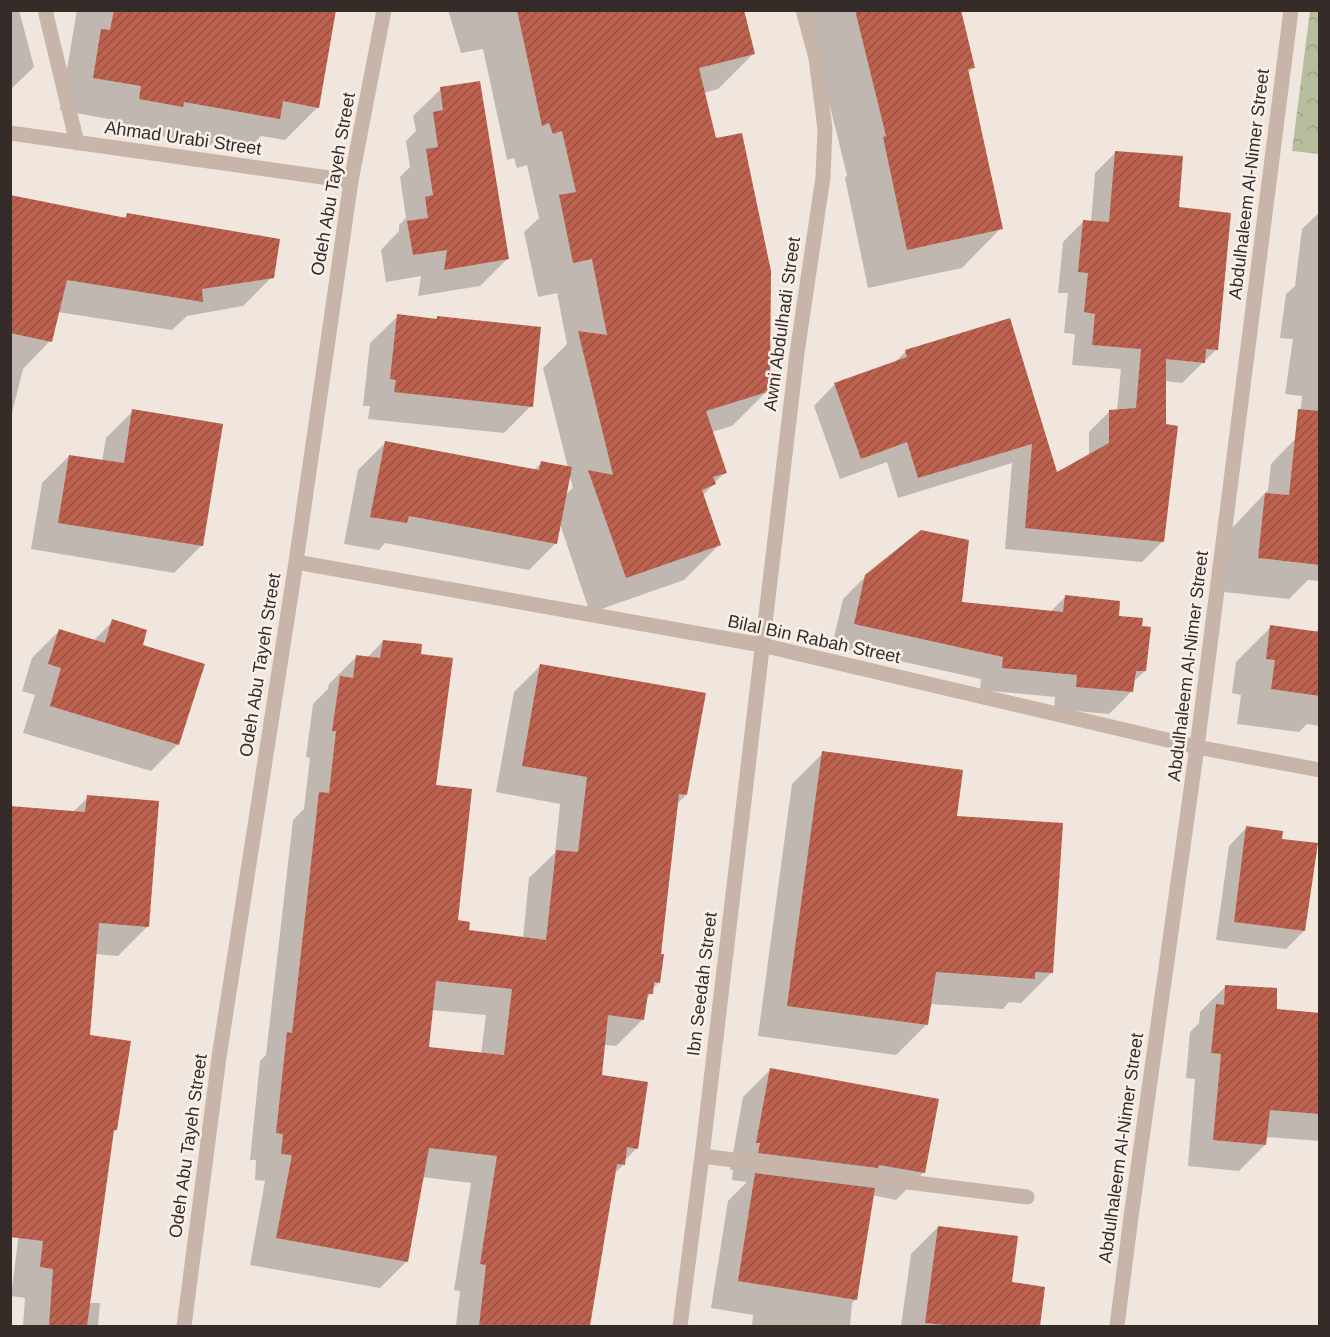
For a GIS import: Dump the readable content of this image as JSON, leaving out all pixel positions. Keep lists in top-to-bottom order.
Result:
{
  "streets": {
    "street": [
      "Ahmad Urabi Street",
      "Odeh Abu Tayeh Street",
      "Abdulhaleem Al-Nimer Street",
      "Awni Abdulhadi Street",
      "Bilal Bin Rabah Street",
      "Ibn Seedah Street"
    ]
  },
  "crossings": [
    ["Ahmad Urabi Street", "Odeh Abu Tayeh Street"],
    ["Odeh Abu Tayeh Street", "Bilal Bin Rabah Street"],
    ["Abdulhaleem Al-Nimer Street", "Bilal Bin Rabah Street"],
    ["Awni Abdulhadi Street", "Bilal Bin Rabah Street"],
    ["Awni Abdulhadi Street", "Ibn Seedah Street"],
    ["Bilal Bin Rabah Street", "Ibn Seedah Street"]
  ]
}
